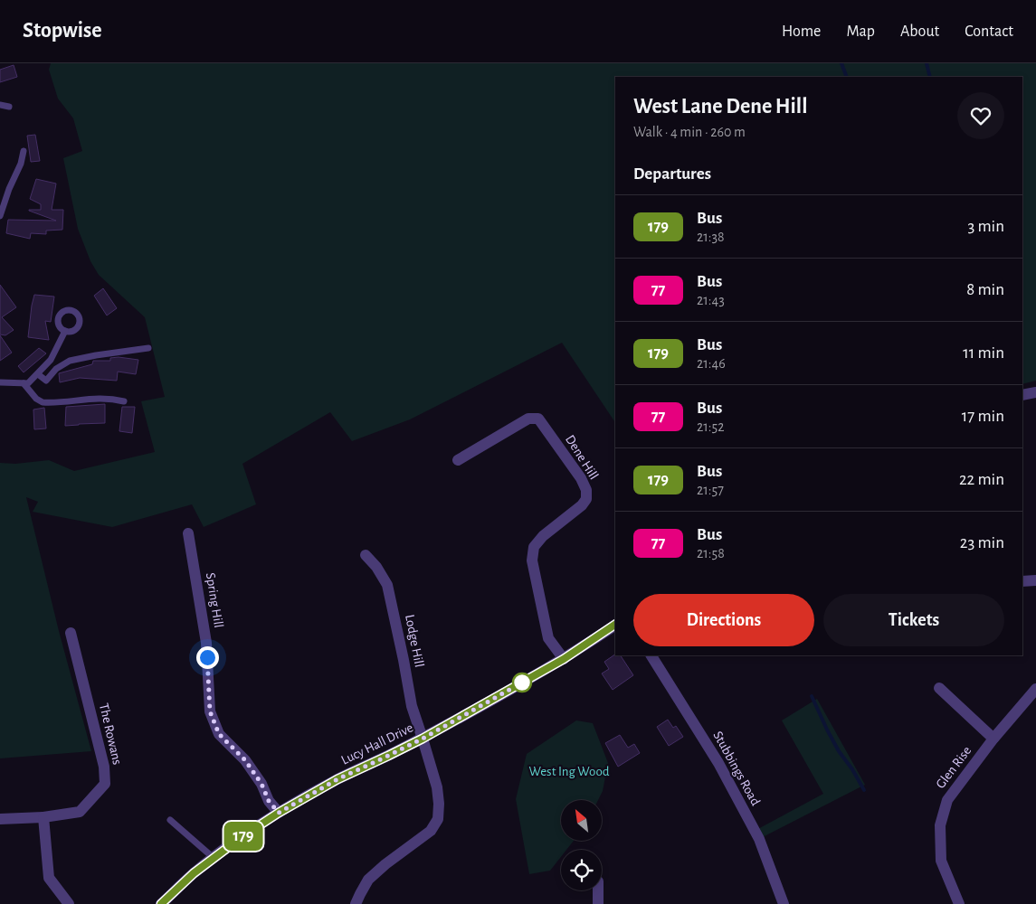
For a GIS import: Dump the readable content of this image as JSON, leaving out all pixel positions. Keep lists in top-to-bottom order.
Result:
{
  "streets": {
    "street": [
      "Dene Hill",
      "Spring Hill",
      "Lodge Hill",
      "The Rowans",
      "Lucy Hall Drive",
      "Glen Rise",
      "Stubbings Road"
    ]
  },
  "crossings": [
    ["Dene Hill", "Lucy Hall Drive"],
    ["Spring Hill", "Lucy Hall Drive"],
    ["Lodge Hill", "Lucy Hall Drive"]
  ],
  "parks": ["West Ing Wood"],
  "lines": ["bus line 179"],
  "north": "top left",
  "page": {
    "header": "Stopwise",
    "nav": [
      "Home",
      "Map",
      "About",
      "Contact"
    ],
    "on_map": "179",
    "heading": [
      ["West Lane Dene Hill", "Walk · 4 min · 260 m"],
      "Departures"
    ],
    "list": [
      {
        "mark": "179",
        "name": "Bus",
        "note": "21:38",
        "value": "3 min"
      },
      {
        "mark": "77",
        "name": "Bus",
        "note": "21:43",
        "value": "8 min"
      },
      {
        "mark": "179",
        "name": "Bus",
        "note": "21:46",
        "value": "11 min"
      },
      {
        "mark": "77",
        "name": "Bus",
        "note": "21:52",
        "value": "17 min"
      },
      {
        "mark": "179",
        "name": "Bus",
        "note": "21:57",
        "value": "22 min"
      },
      {
        "mark": "77",
        "name": "Bus",
        "note": "21:58",
        "value": "23 min"
      }
    ],
    "buttons": ["Directions", "Tickets"]
  }
}
